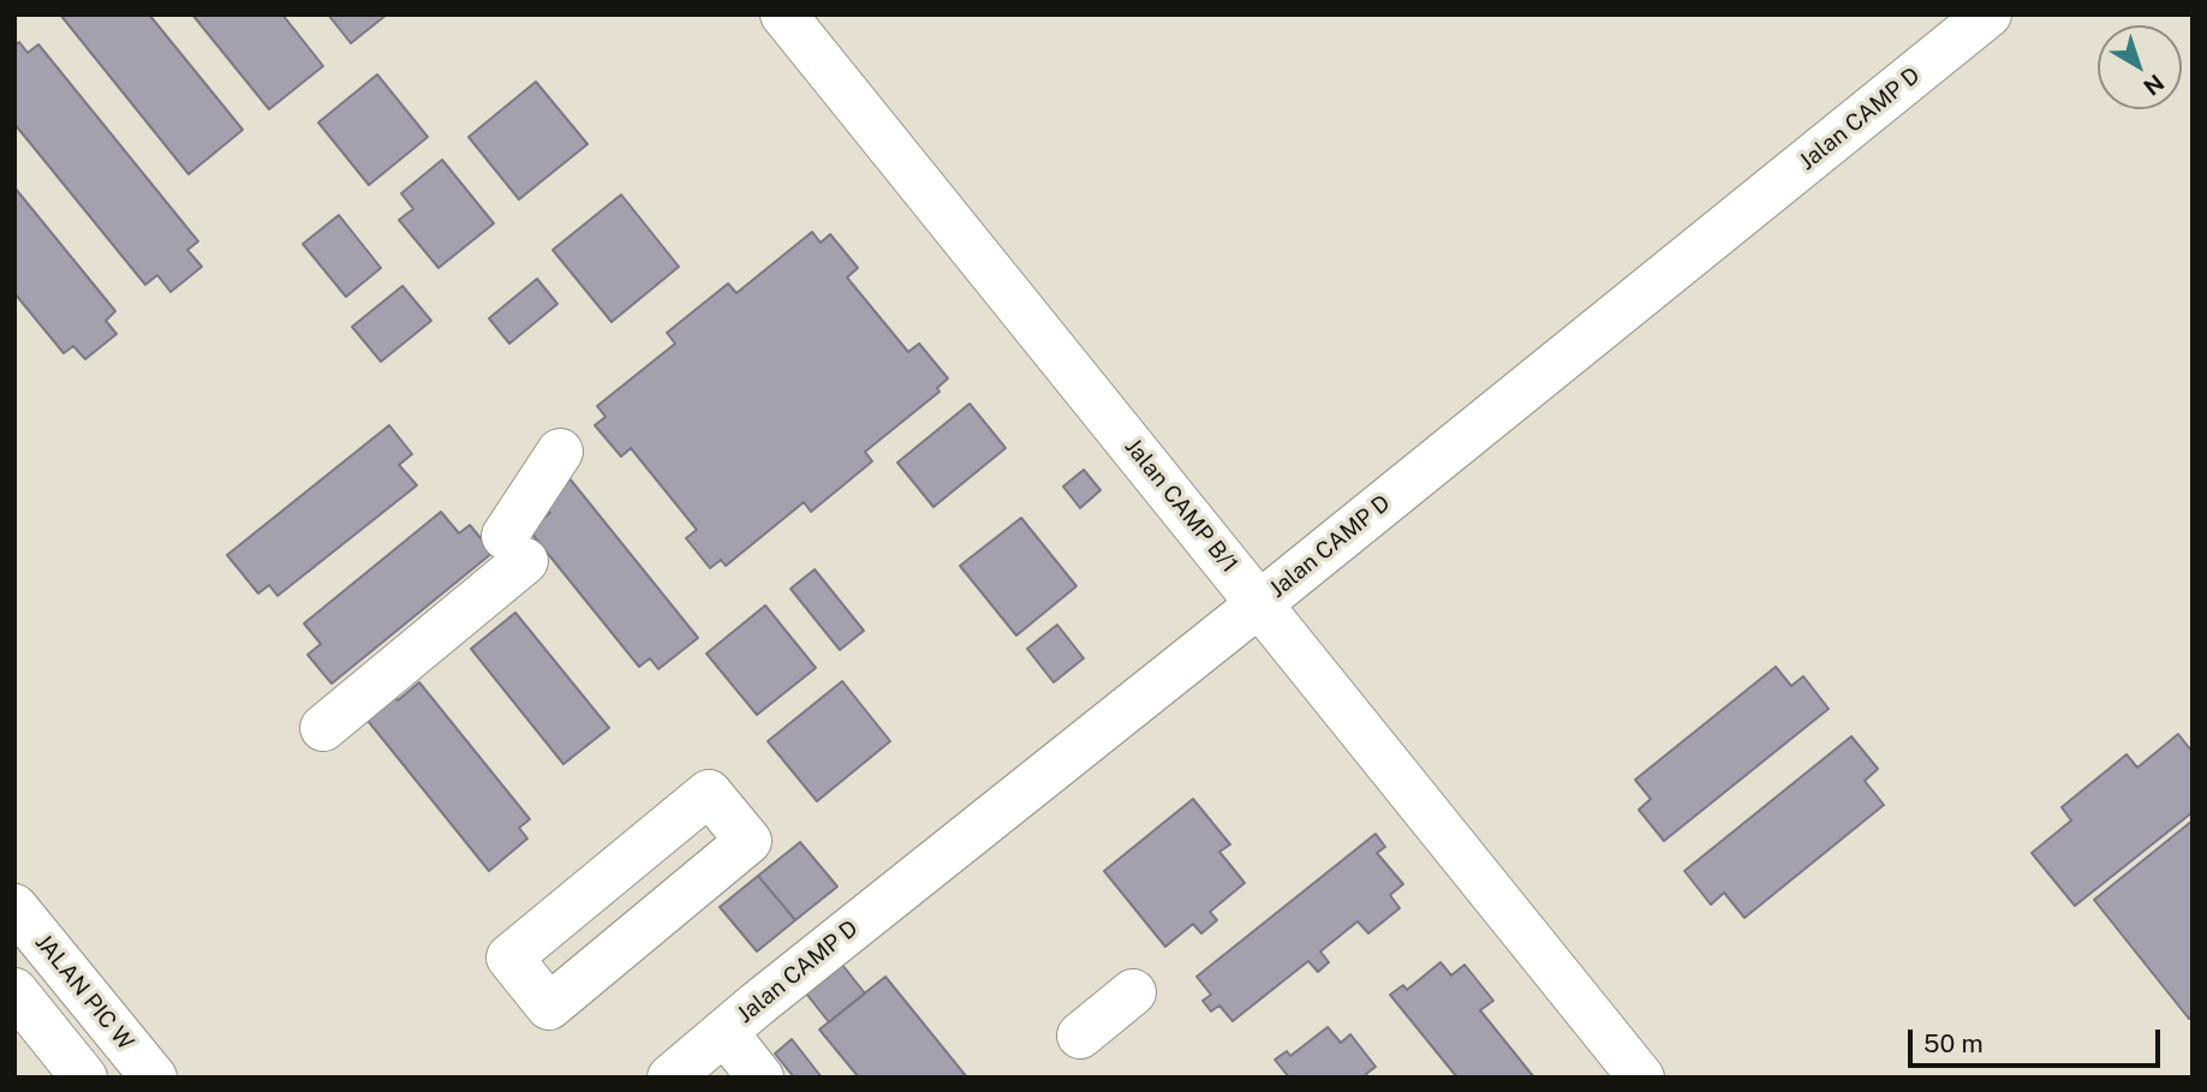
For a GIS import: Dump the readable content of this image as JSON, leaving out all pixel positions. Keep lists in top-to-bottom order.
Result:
{
  "streets": {
    "street": ["Jalan CAMP D", "Jalan CAMP B/1", "JALAN PIC W"]
  },
  "crossings": [
    ["Jalan CAMP D", "Jalan CAMP B/1"]
  ],
  "scale_bar": "50 m",
  "north": "bottom right"
}
